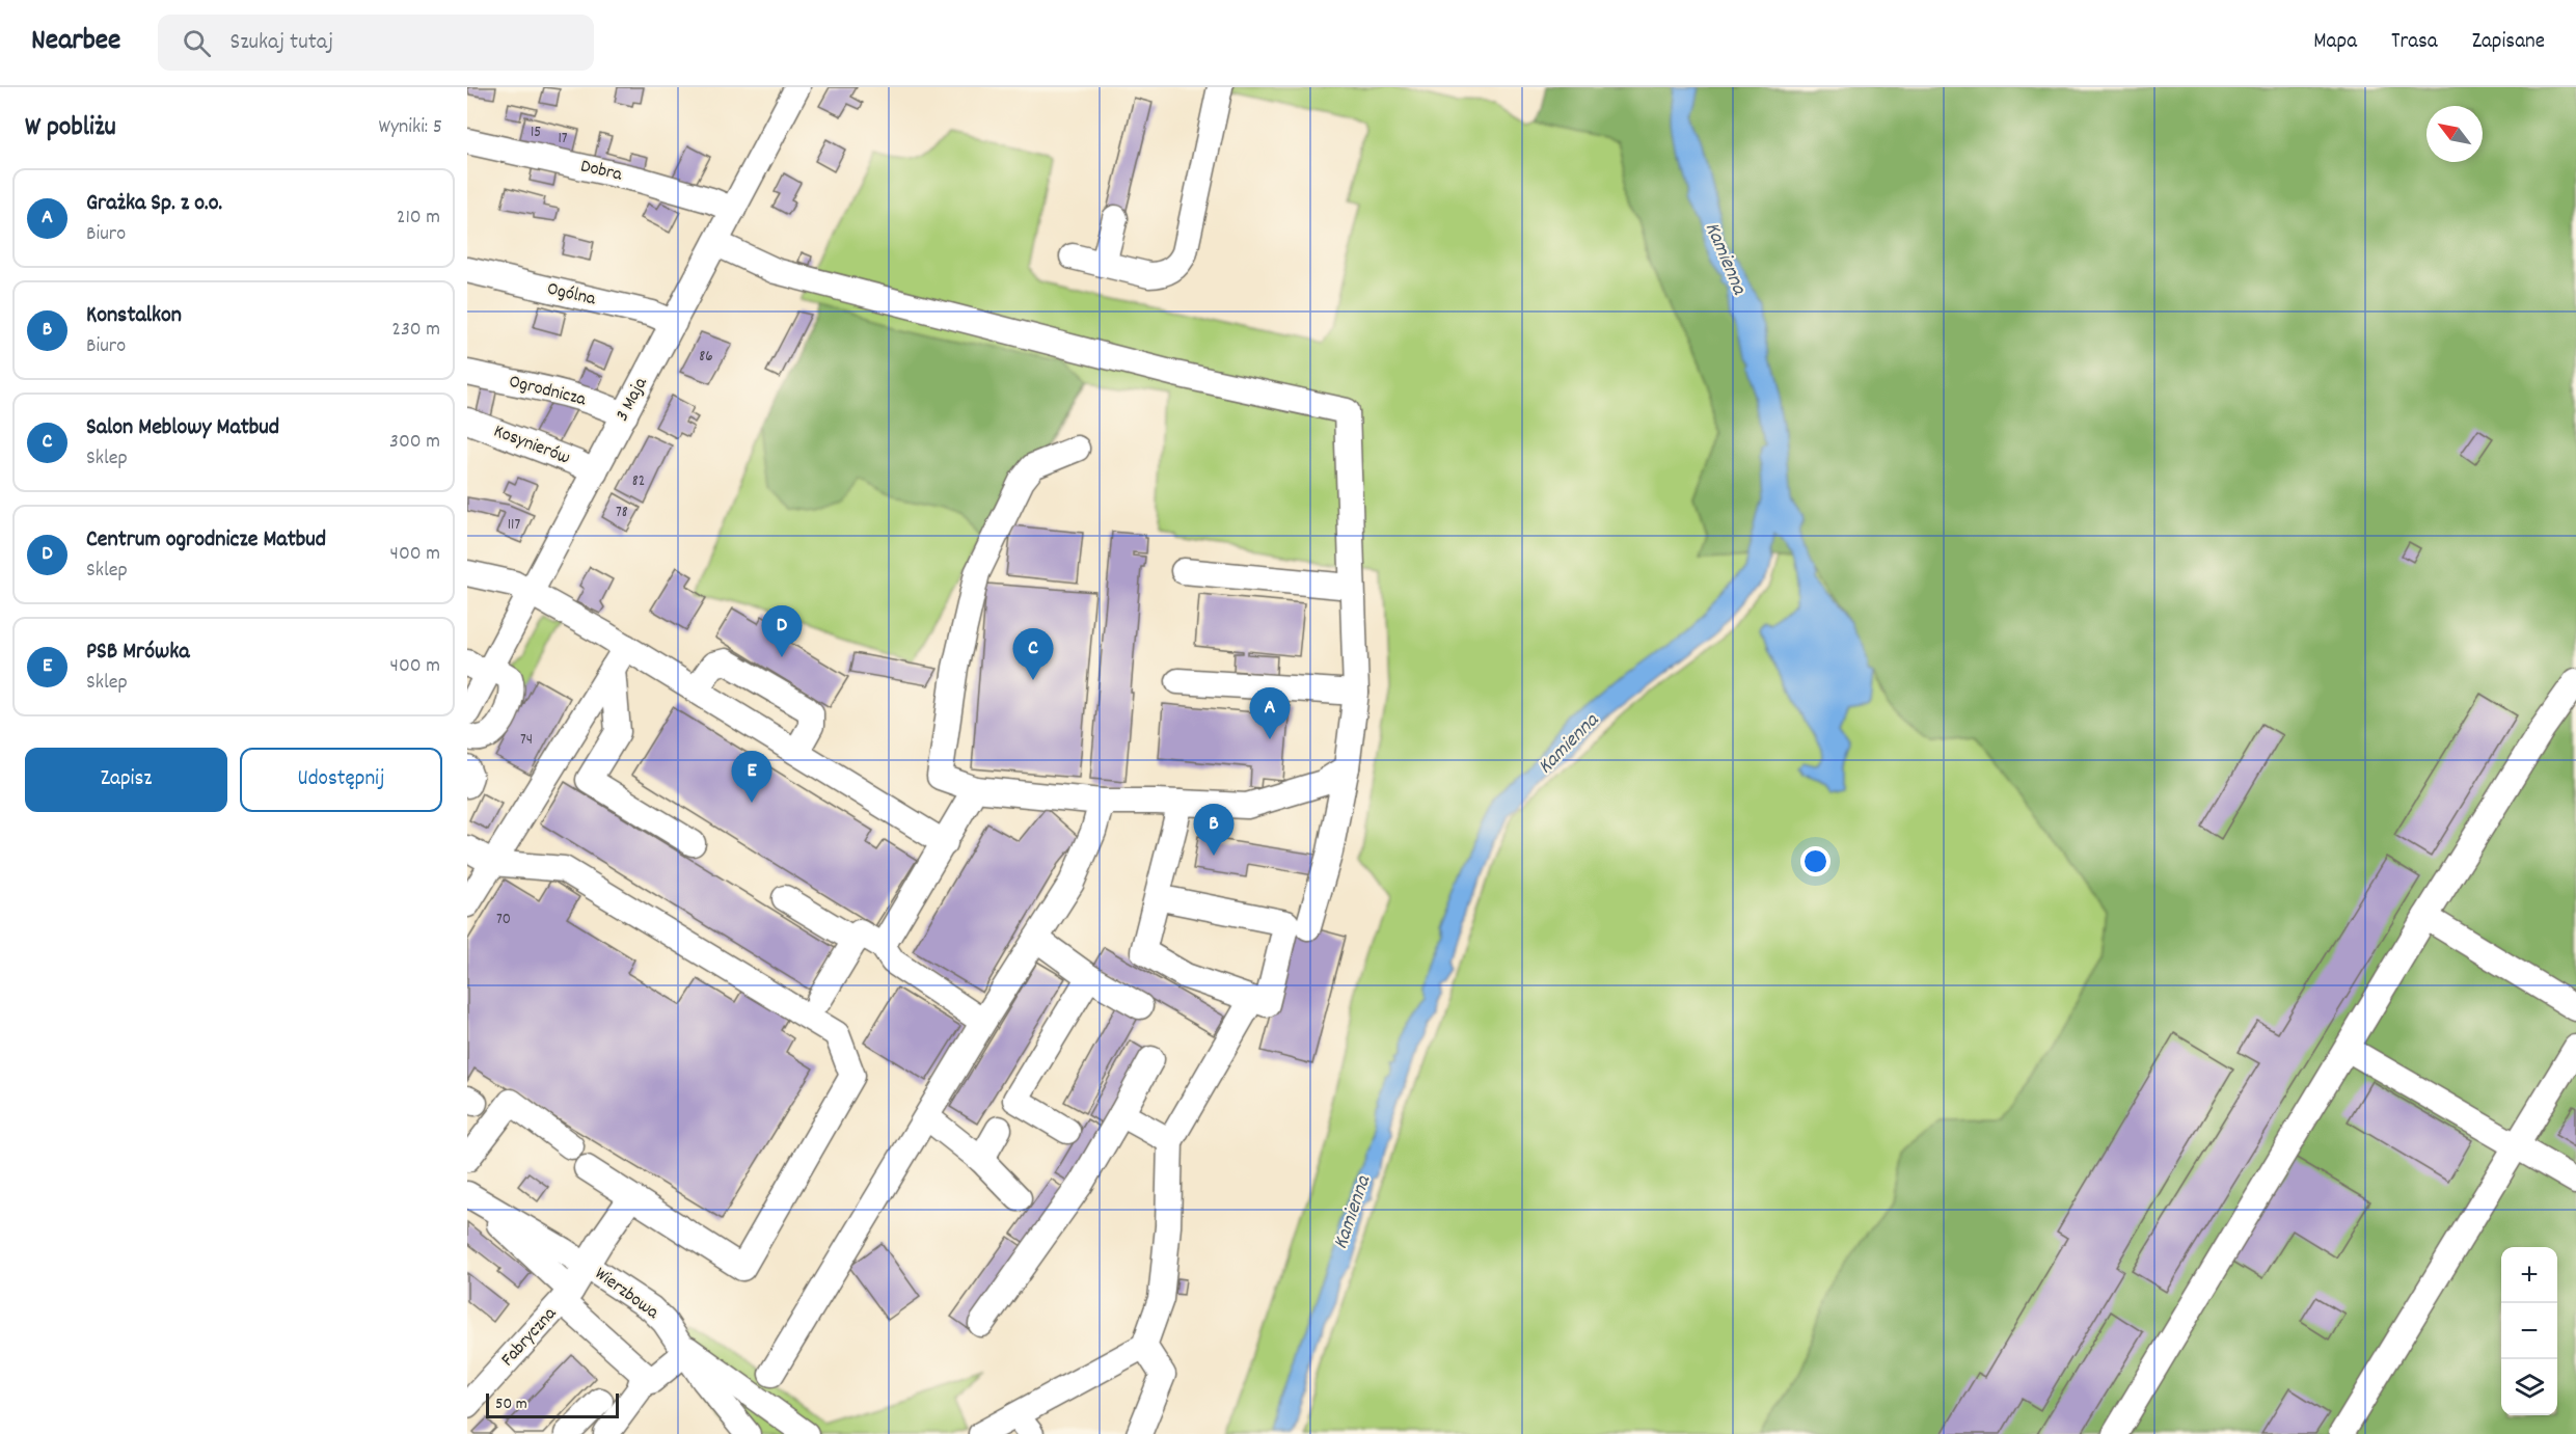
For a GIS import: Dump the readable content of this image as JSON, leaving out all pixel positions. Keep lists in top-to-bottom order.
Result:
{
  "streets": {
    "street": [
      "Dobra",
      "Ogólna",
      "Ogrodnicza",
      "3 Maja",
      "Kosynierów",
      "Wierzbowa",
      "Fabryczna"
    ]
  },
  "crossings": [
    ["Dobra", "3 Maja"],
    ["Ogólna", "3 Maja"],
    ["Ogrodnicza", "3 Maja"],
    ["3 Maja", "Kosynierów"],
    ["Wierzbowa", "Fabryczna"]
  ],
  "water": ["Kamienna"],
  "house_numbers": [
    "15",
    "17",
    "86",
    "82",
    "78",
    "117",
    "74",
    "70"
  ],
  "scale_bar": "50 m",
  "north": "top left",
  "page": {
    "header": "Nearbee",
    "search": "Szukaj tutaj",
    "nav": ["Mapa", "Trasa", "Zapisane"],
    "heading": ["W pobliżu", "Wyniki: 5"],
    "list": [
      {
        "mark": "A",
        "name": "Grażka Sp. z o.o.",
        "note": "Biuro",
        "value": "210 m"
      },
      {
        "mark": "B",
        "name": "Konstalkon",
        "note": "Biuro",
        "value": "230 m"
      },
      {
        "mark": "C",
        "name": "Salon Meblowy Matbud",
        "note": "Sklep",
        "value": "300 m"
      },
      {
        "mark": "D",
        "name": "Centrum ogrodnicze Matbud",
        "note": "Sklep",
        "value": "400 m"
      },
      {
        "mark": "E",
        "name": "PSB Mrówka",
        "note": "Sklep",
        "value": "400 m"
      }
    ],
    "pins": [
      "D",
      "C",
      "A",
      "E",
      "B"
    ],
    "buttons": ["Zapisz", "Udostępnij"],
    "map_buttons": ["+", "−"],
    "scale": "50 m"
  }
}
